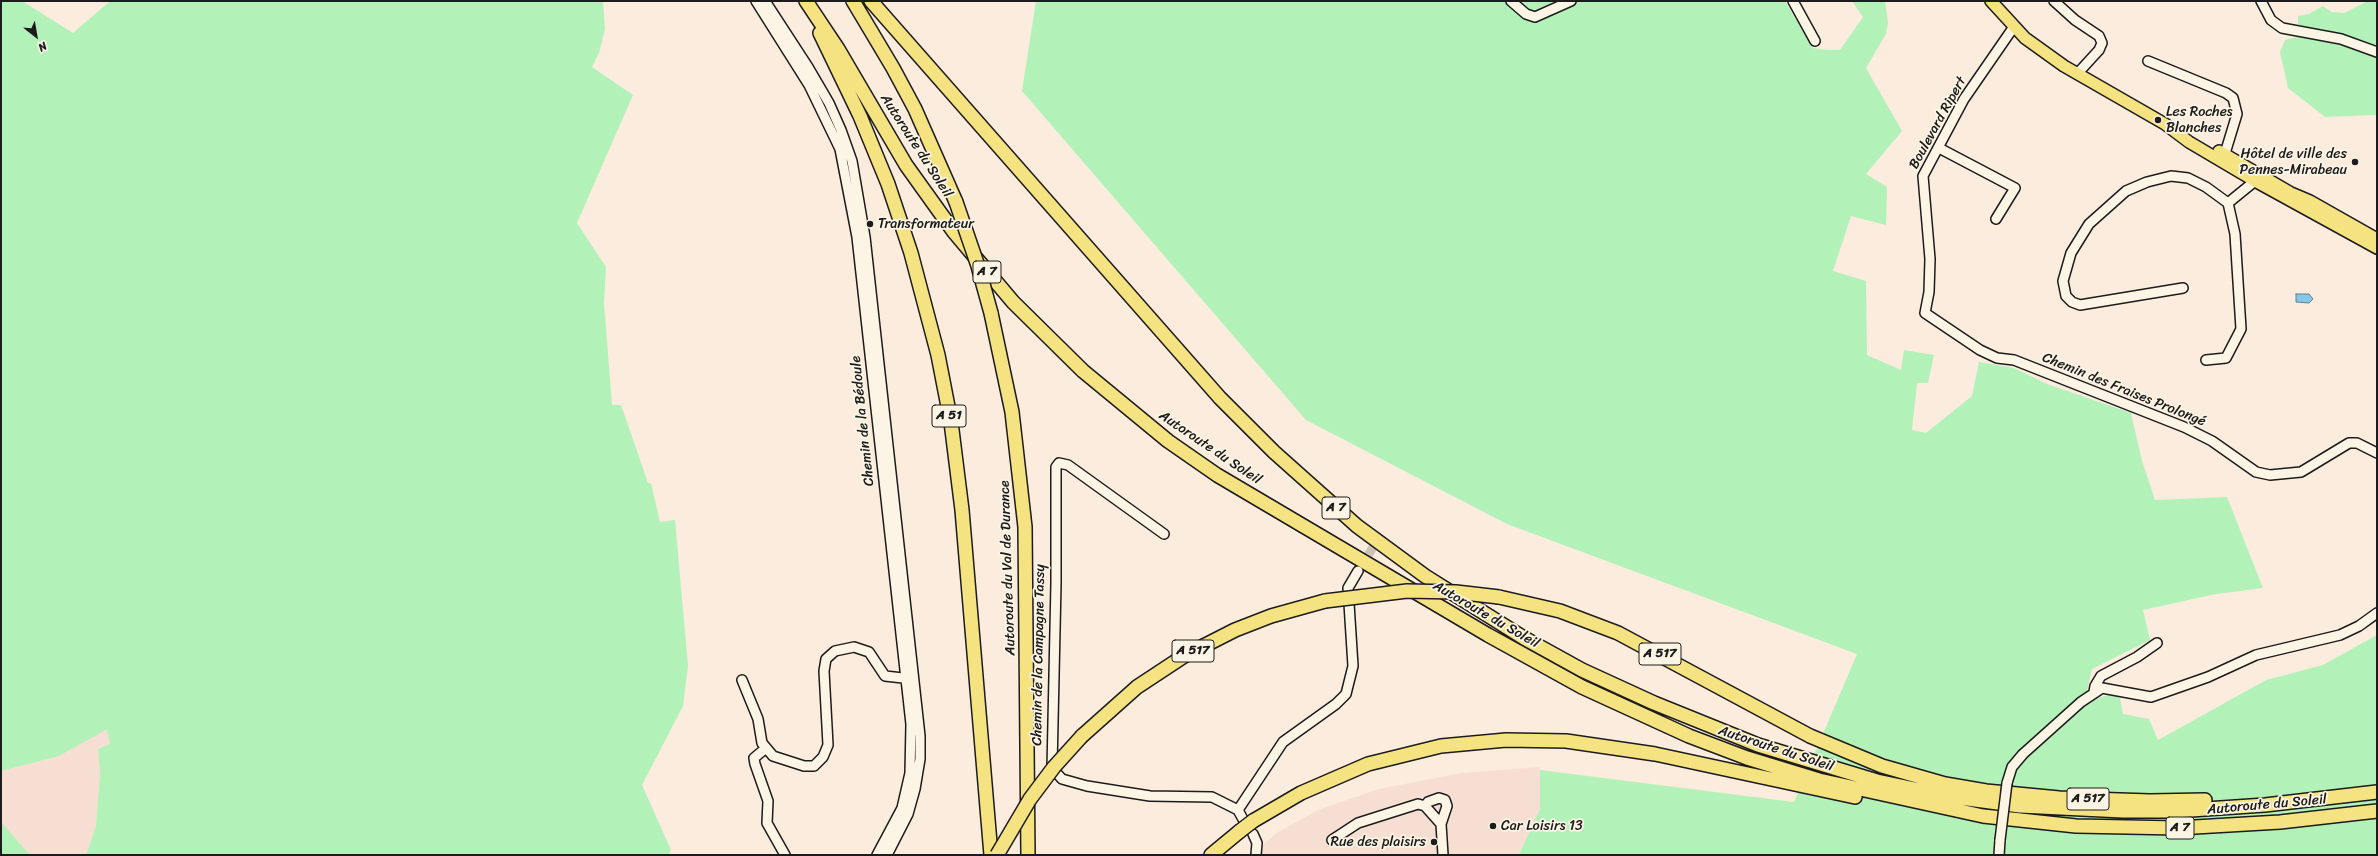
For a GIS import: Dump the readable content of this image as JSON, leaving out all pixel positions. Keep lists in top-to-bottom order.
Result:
{
  "streets": {
    "highway": [
      "Autoroute du Soleil",
      "A 7",
      "A 51",
      "Autoroute du Val de Durance",
      "A 517"
    ],
    "street": [
      "Boulevard Ripert",
      "Chemin des Fraises Prolongé",
      "Chemin de la Bédoule",
      "Chemin de la Campagne Tassy"
    ]
  },
  "crossings": [
    ["Boulevard Ripert", "Chemin des Fraises Prolongé"],
    ["Autoroute du Soleil", "A 51"],
    ["Autoroute du Soleil", "A 517"]
  ],
  "places": [
    "Les Roches Blanches",
    "Hôtel de ville des Pennes-Mirabeau",
    "Transformateur",
    "Car Loisirs 13",
    "Rue des plaisirs"
  ],
  "north": "bottom right"
}
